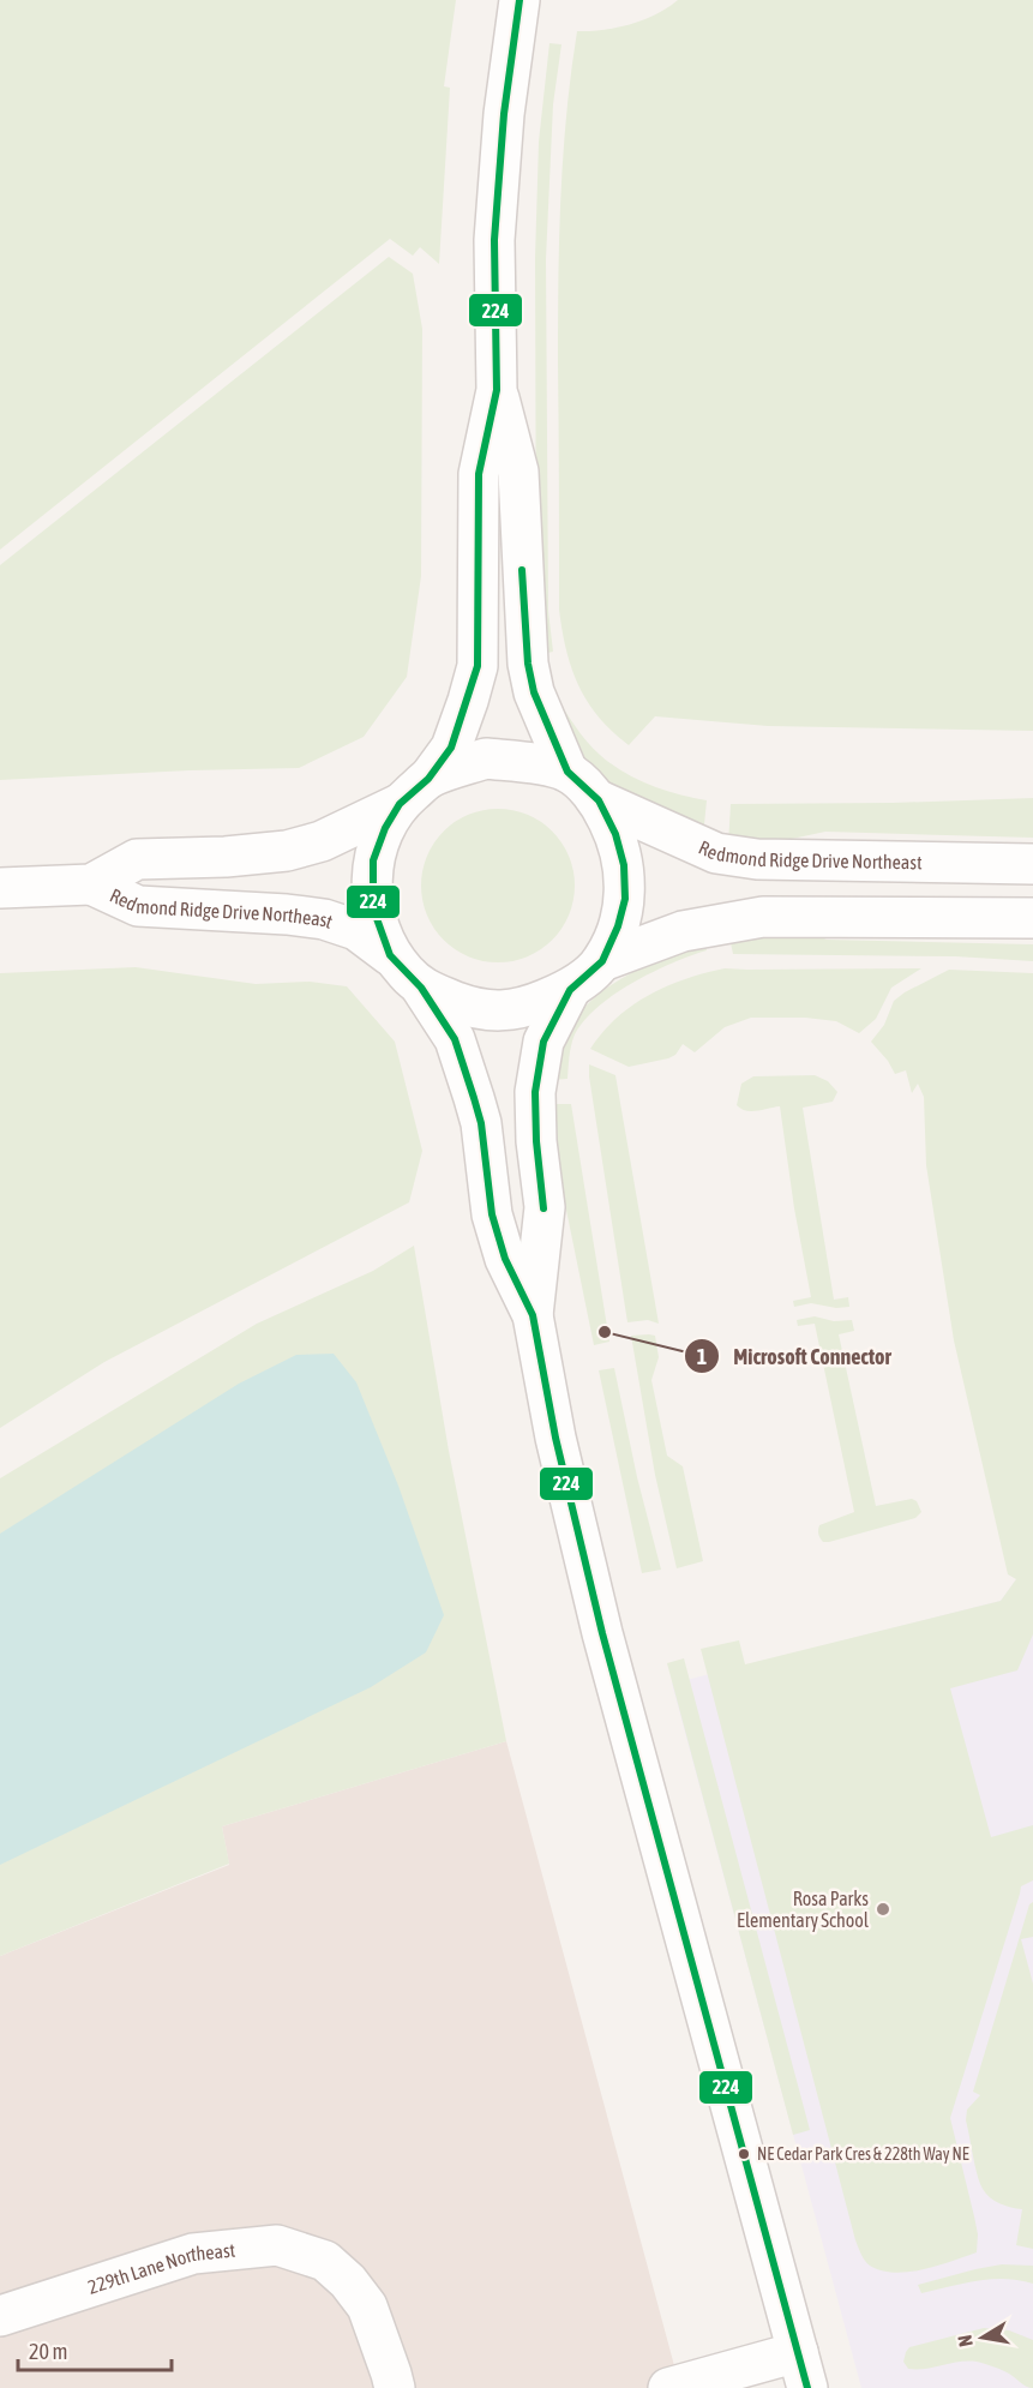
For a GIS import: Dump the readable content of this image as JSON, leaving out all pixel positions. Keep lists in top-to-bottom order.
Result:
{
  "streets": {
    "street": ["Redmond Ridge Drive Northeast", "229th Lane Northeast"]
  },
  "places": ["Microsoft Connector", "Rosa Parks Elementary School", "NE Cedar Park Cres & 228th Way NE"],
  "lines": ["transit line 224"],
  "scale_bar": "20 m",
  "north": "left"
}
